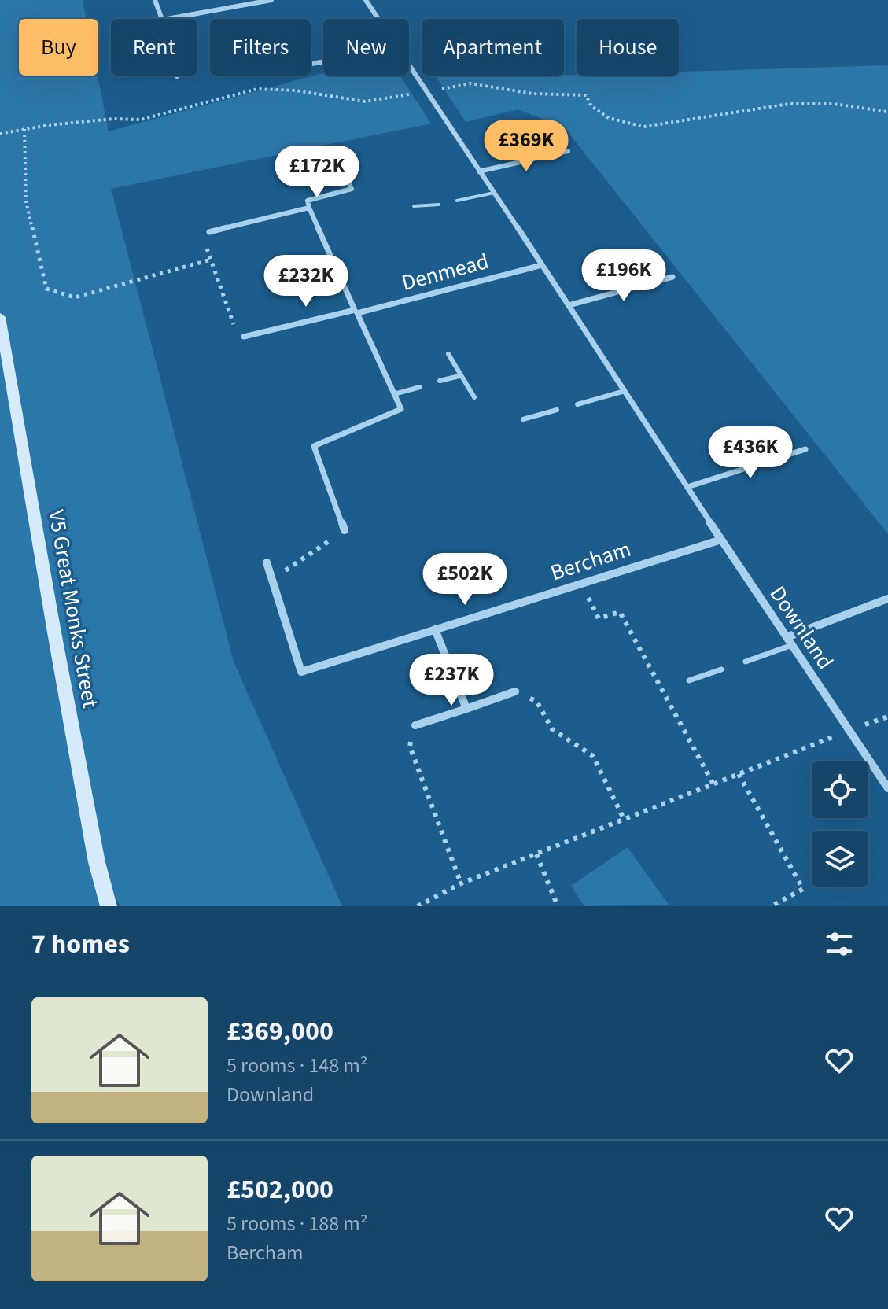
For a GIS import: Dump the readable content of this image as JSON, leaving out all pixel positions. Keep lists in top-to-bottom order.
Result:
{
  "streets": {
    "street": [
      "Denmead",
      "Bercham",
      "V5 Great Monks Street",
      "Downland"
    ]
  },
  "crossings": [
    ["Denmead", "Downland"],
    ["Bercham", "Downland"]
  ],
  "page": {
    "chip": [
      "Buy",
      "Rent",
      "Filters",
      "New",
      "Apartment",
      "House"
    ],
    "price": [
      "£369K",
      "£172K",
      "£196K",
      "£232K",
      "£436K",
      "£502K",
      "£237K"
    ],
    "heading": "7 homes",
    "list": [
      {
        "name": "£369,000",
        "note": "5 rooms · 148 m² · Downland"
      },
      {
        "name": "£502,000",
        "note": "5 rooms · 188 m² · Bercham"
      }
    ]
  }
}
